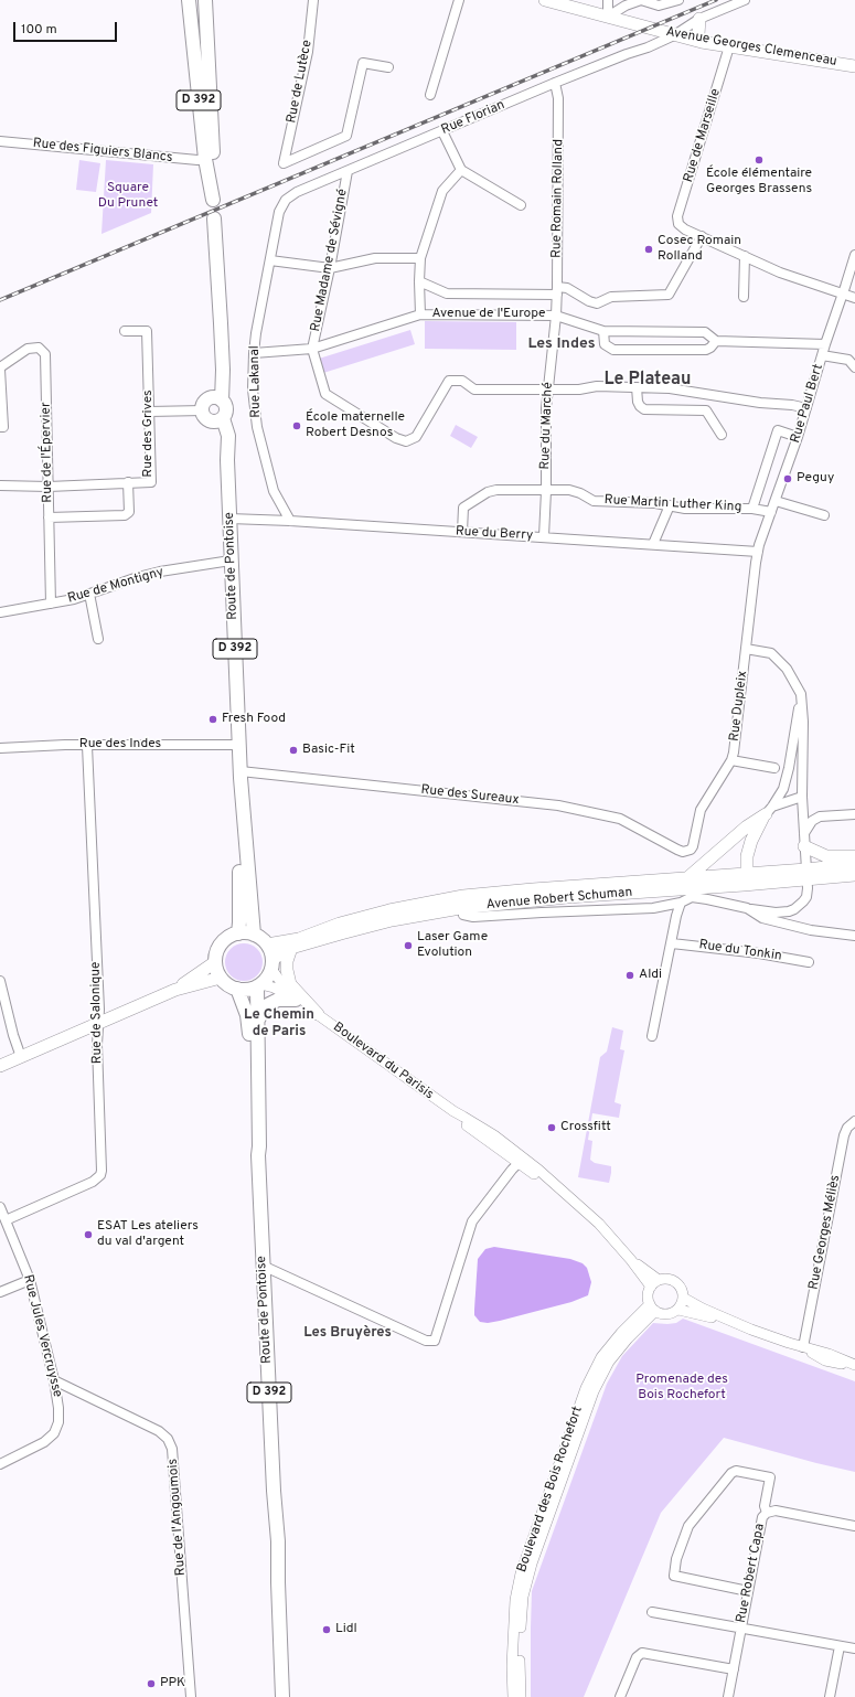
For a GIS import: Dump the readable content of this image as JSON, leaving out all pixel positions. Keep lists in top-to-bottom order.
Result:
{
  "streets": {
    "main road": [
      "Avenue Georges Clemenceau",
      "D 392",
      "Route de Pontoise",
      "Avenue Robert Schuman"
    ],
    "street": [
      "Rue de Lutèce",
      "Rue Florian",
      "Rue de Marseille",
      "Rue des Figuiers Blancs",
      "Rue Romain Rolland",
      "Rue Madame de Sévigné",
      "Avenue de l'Europe",
      "Rue Lakanal",
      "Rue Paul Bert",
      "Rue du Marché",
      "Rue des Grives",
      "Rue de l'Épervier",
      "Rue Martin Luther King",
      "Rue du Berry",
      "Rue de Montigny",
      "Rue Dupleix",
      "Rue des Indes",
      "Rue des Sureaux",
      "Rue du Tonkin",
      "Rue de Salonique",
      "Boulevard du Parisis",
      "Rue Georges Méliès",
      "Rue Jules Vercruysse",
      "Boulevard des Bois Rochefort",
      "Rue de l'Angoumois",
      "Rue Robert Capa"
    ]
  },
  "crossings": [
    ["Avenue Georges Clemenceau", "Rue Florian"],
    ["Avenue Georges Clemenceau", "Rue de Marseille"],
    ["D 392", "Rue des Figuiers Blancs"],
    ["Rue Florian", "Rue Romain Rolland"],
    ["Rue Florian", "Rue Madame de Sévigné"],
    ["Rue Florian", "Rue Lakanal"],
    ["Rue Romain Rolland", "Avenue de l'Europe"],
    ["Rue Romain Rolland", "Rue du Marché"],
    ["Rue Madame de Sévigné", "Avenue de l'Europe"],
    ["Avenue de l'Europe", "Rue Lakanal"],
    ["Avenue de l'Europe", "Rue du Marché"],
    ["Rue Lakanal", "Rue du Berry"],
    ["Rue Paul Bert", "Rue Martin Luther King"],
    ["Rue Paul Bert", "Rue du Berry"],
    ["Rue Paul Bert", "Rue Dupleix"],
    ["Rue du Marché", "Rue Martin Luther King"],
    ["Rue du Marché", "Rue du Berry"],
    ["Rue des Grives", "Rue de l'Épervier"],
    ["Rue de l'Épervier", "Rue de Montigny"],
    ["Rue du Berry", "Route de Pontoise"],
    ["Rue du Berry", "Rue Dupleix"],
    ["Route de Pontoise", "Rue de Montigny"],
    ["Route de Pontoise", "Rue des Indes"],
    ["Route de Pontoise", "Rue des Sureaux"],
    ["Route de Pontoise", "Avenue Robert Schuman"],
    ["Route de Pontoise", "Boulevard du Parisis"],
    ["Rue Dupleix", "Rue des Sureaux"],
    ["Rue des Indes", "Rue de Salonique"],
    ["Avenue Robert Schuman", "Boulevard du Parisis"],
    ["Rue de Salonique", "Rue Jules Vercruysse"],
    ["Boulevard du Parisis", "Boulevard des Bois Rochefort"],
    ["Rue Jules Vercruysse", "Rue de l'Angoumois"]
  ],
  "districts": [
    "Les Indes",
    "Le Plateau",
    "Le Chemin de Paris",
    "Les Bruyères"
  ],
  "parks": ["Square Du Prunet", "Promenade des Bois Rochefort"],
  "places": [
    "École élémentaire Georges Brassens",
    "Cosec Romain Rolland",
    "École maternelle Robert Desnos",
    "Peguy",
    "Fresh Food",
    "Basic-Fit",
    "Laser Game Evolution",
    "Aldi",
    "Crossfitt",
    "ESAT Les ateliers du val d'argent",
    "Lidl",
    "PPK"
  ],
  "scale_bar": "100 m"
}
